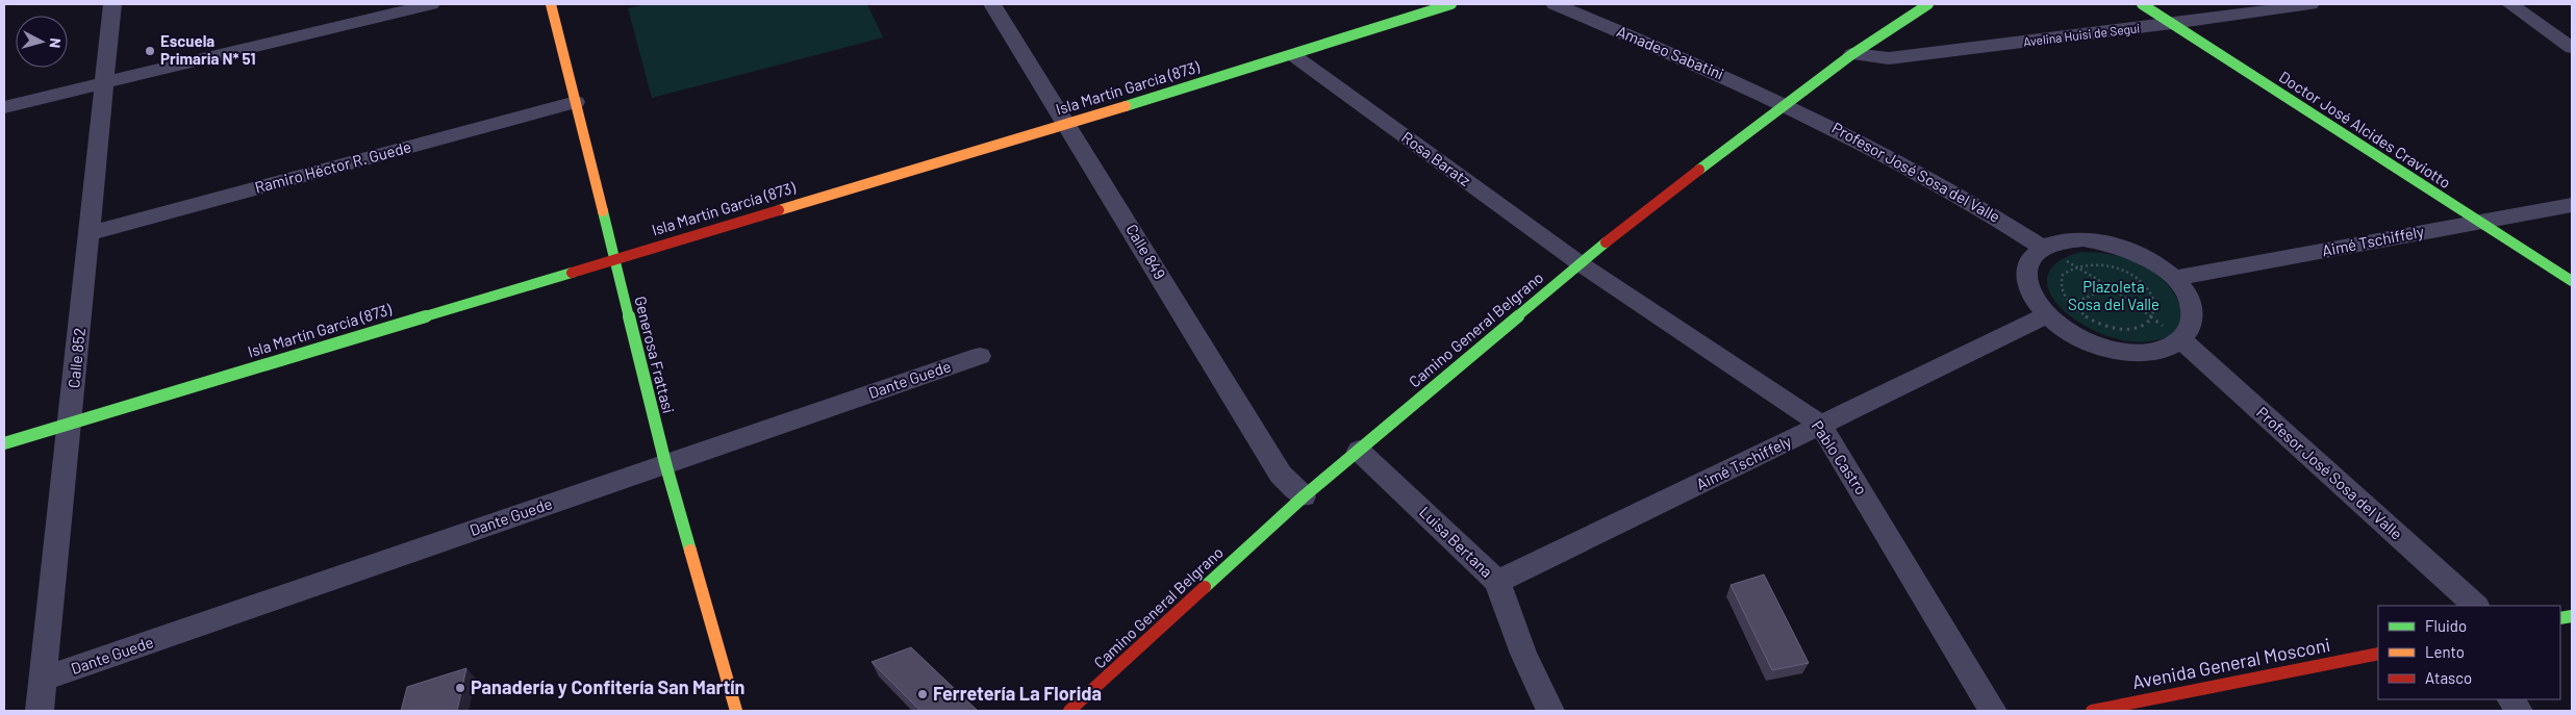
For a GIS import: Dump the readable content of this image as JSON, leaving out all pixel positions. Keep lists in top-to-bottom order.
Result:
{
  "streets": {
    "main road": [
      "Isla Martín García (873)",
      "Doctor José Alcides Craviotto",
      "Camino General Belgrano",
      "Generosa Frattasi",
      "Avenida General Mosconi"
    ],
    "street": [
      "Avelina Huisi de Seguí",
      "Amadeo Sabatini",
      "Rosa Baratz",
      "Ramiro Héctor R. Guede",
      "Profesor José Sosa del Valle",
      "Aimé Tschiffely",
      "Calle 849",
      "Calle 852",
      "Dante Guede",
      "Pablo Castro",
      "Luisa Bertana"
    ]
  },
  "crossings": [
    ["Avelina Huisi de Seguí", "Doctor José Alcides Craviotto"],
    ["Avelina Huisi de Seguí", "Camino General Belgrano"],
    ["Amadeo Sabatini", "Profesor José Sosa del Valle"],
    ["Amadeo Sabatini", "Camino General Belgrano"],
    ["Isla Martín García (873)", "Rosa Baratz"],
    ["Isla Martín García (873)", "Calle 849"],
    ["Isla Martín García (873)", "Generosa Frattasi"],
    ["Isla Martín García (873)", "Calle 852"],
    ["Doctor José Alcides Craviotto", "Aimé Tschiffely"],
    ["Rosa Baratz", "Camino General Belgrano"],
    ["Rosa Baratz", "Pablo Castro"],
    ["Ramiro Héctor R. Guede", "Generosa Frattasi"],
    ["Ramiro Héctor R. Guede", "Calle 852"],
    ["Profesor José Sosa del Valle", "Camino General Belgrano"],
    ["Aimé Tschiffely", "Pablo Castro"],
    ["Aimé Tschiffely", "Luisa Bertana"],
    ["Calle 849", "Camino General Belgrano"],
    ["Camino General Belgrano", "Pablo Castro"],
    ["Camino General Belgrano", "Luisa Bertana"],
    ["Generosa Frattasi", "Dante Guede"],
    ["Calle 852", "Dante Guede"]
  ],
  "parks": ["Plazoleta Sosa del Valle"],
  "places": ["Escuela Primaria N* 51", "Panadería y Confitería San Martín", "Ferretería La Florida"],
  "legend": ["Fluido", "Lento", "Atasco"],
  "north": "right"
}
